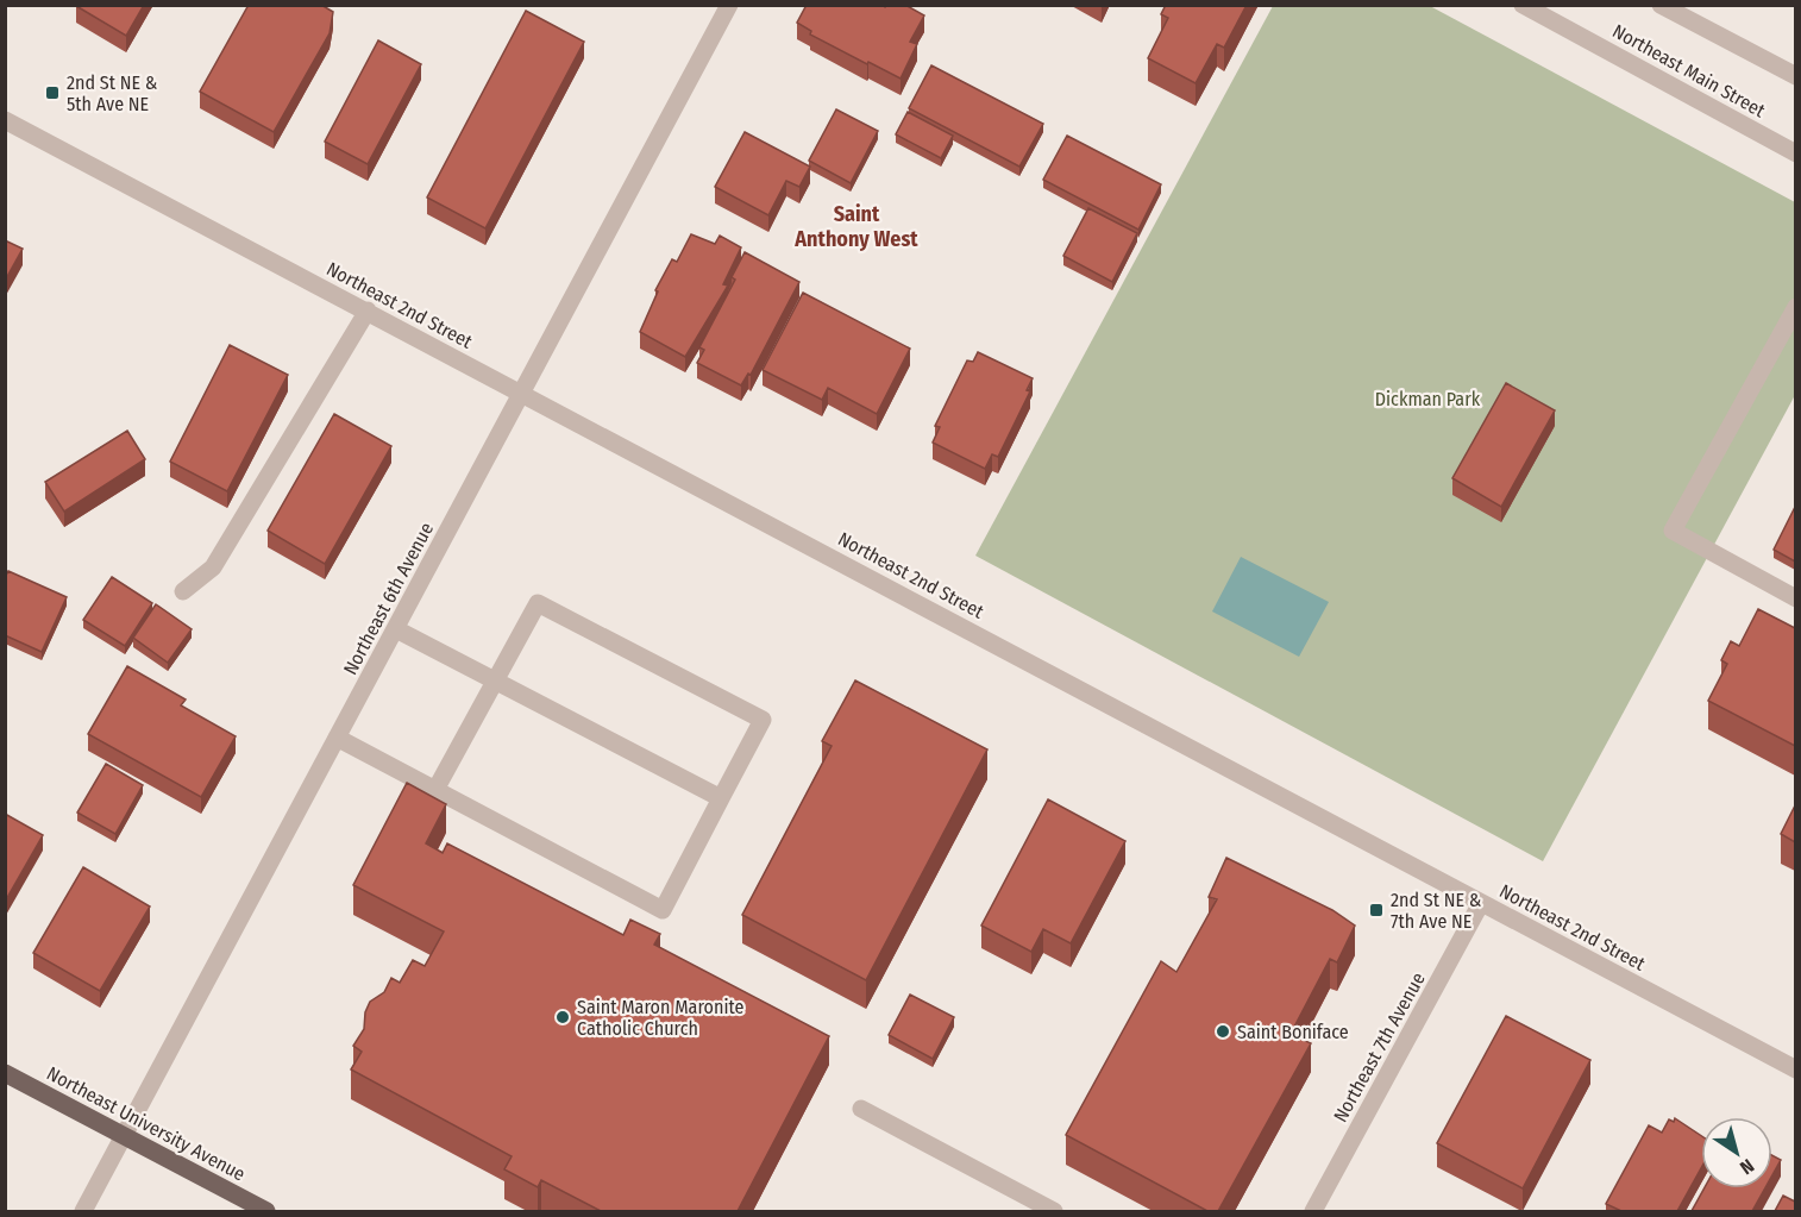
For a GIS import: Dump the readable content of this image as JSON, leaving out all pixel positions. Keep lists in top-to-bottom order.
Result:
{
  "streets": {
    "main road": ["Northeast University Avenue"],
    "street": [
      "Northeast Main Street",
      "Northeast 2nd Street",
      "Northeast 6th Avenue",
      "Northeast 7th Avenue"
    ]
  },
  "crossings": [
    ["Northeast 2nd Street", "Northeast 6th Avenue"],
    ["Northeast 2nd Street", "Northeast 7th Avenue"],
    ["Northeast 6th Avenue", "Northeast University Avenue"]
  ],
  "districts": ["Saint Anthony West"],
  "parks": ["Dickman Park"],
  "places": {
    "transit": ["2nd St NE & 5th Ave NE", "2nd St NE & 7th Ave NE"],
    "other": ["Saint Maron Maronite Catholic Church", "Saint Boniface"]
  },
  "north": "bottom right"
}
